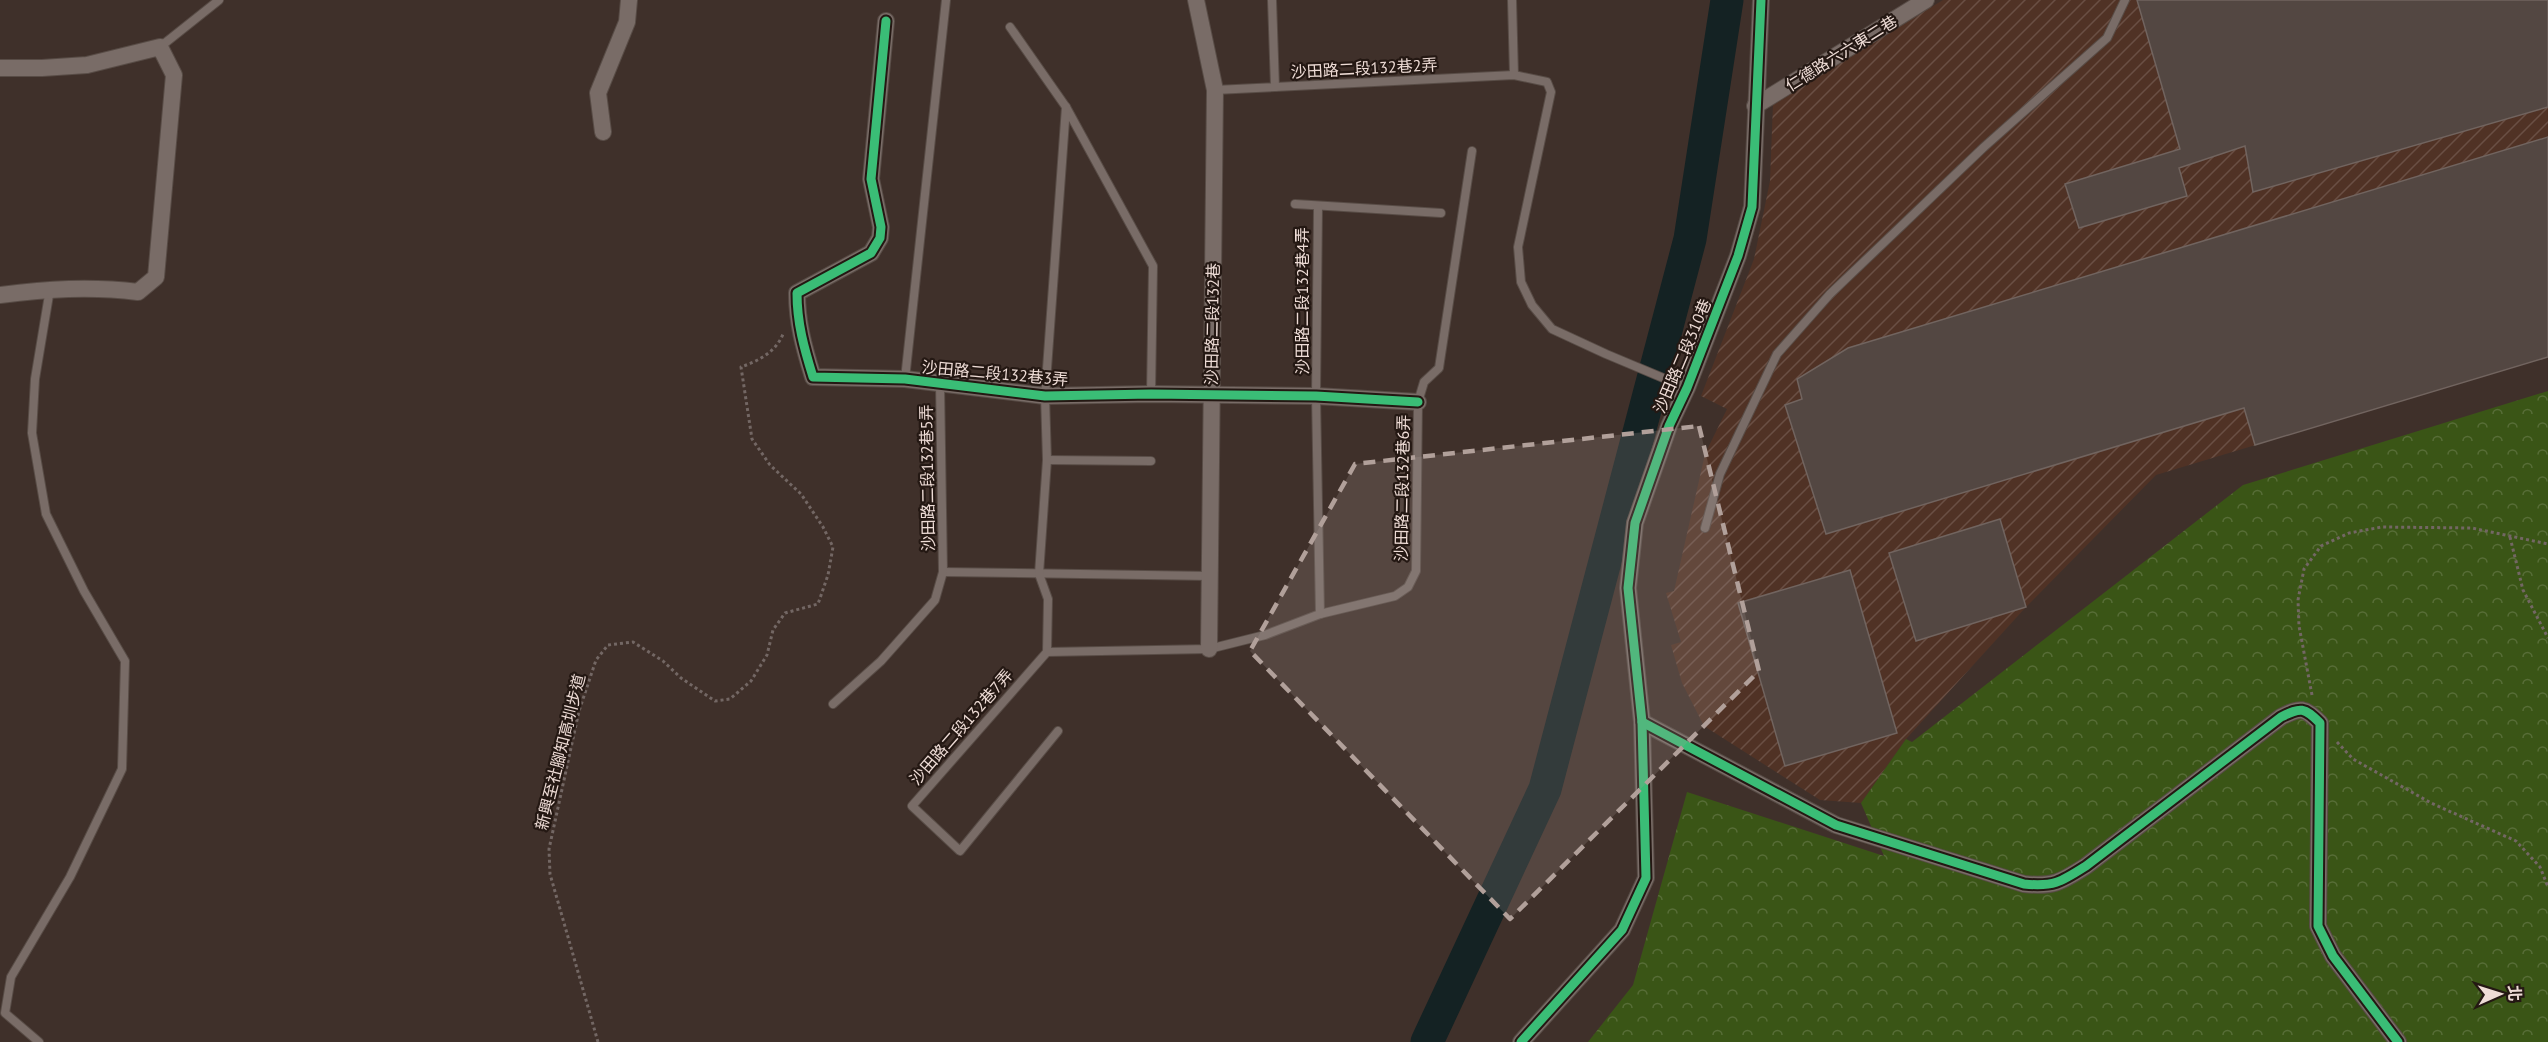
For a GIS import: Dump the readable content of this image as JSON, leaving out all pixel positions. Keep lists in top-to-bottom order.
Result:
{
  "streets": {
    "street": [
      "仁德路六六東二巷",
      "沙田路二段132巷",
      "沙田路二段310巷",
      "沙田路二段132巷3弄"
    ],
    "lane": [
      "沙田路二段132巷2弄",
      "沙田路二段132巷4弄",
      "沙田路二段132巷5弄",
      "沙田路二段132巷6弄",
      "沙田路二段132巷7弄"
    ],
    "path": ["新興至社腳知高圳步道"]
  },
  "crossings": [
    ["仁德路六六東二巷", "沙田路二段310巷"],
    ["沙田路二段132巷2弄", "沙田路二段132巷"],
    ["沙田路二段132巷2弄", "沙田路二段310巷"],
    ["沙田路二段132巷4弄", "沙田路二段132巷3弄"],
    ["沙田路二段132巷", "沙田路二段132巷3弄"],
    ["沙田路二段132巷", "沙田路二段132巷5弄"],
    ["沙田路二段132巷", "沙田路二段132巷6弄"],
    ["沙田路二段132巷3弄", "沙田路二段132巷5弄"],
    ["沙田路二段132巷3弄", "沙田路二段132巷6弄"]
  ],
  "north": "right"
}
